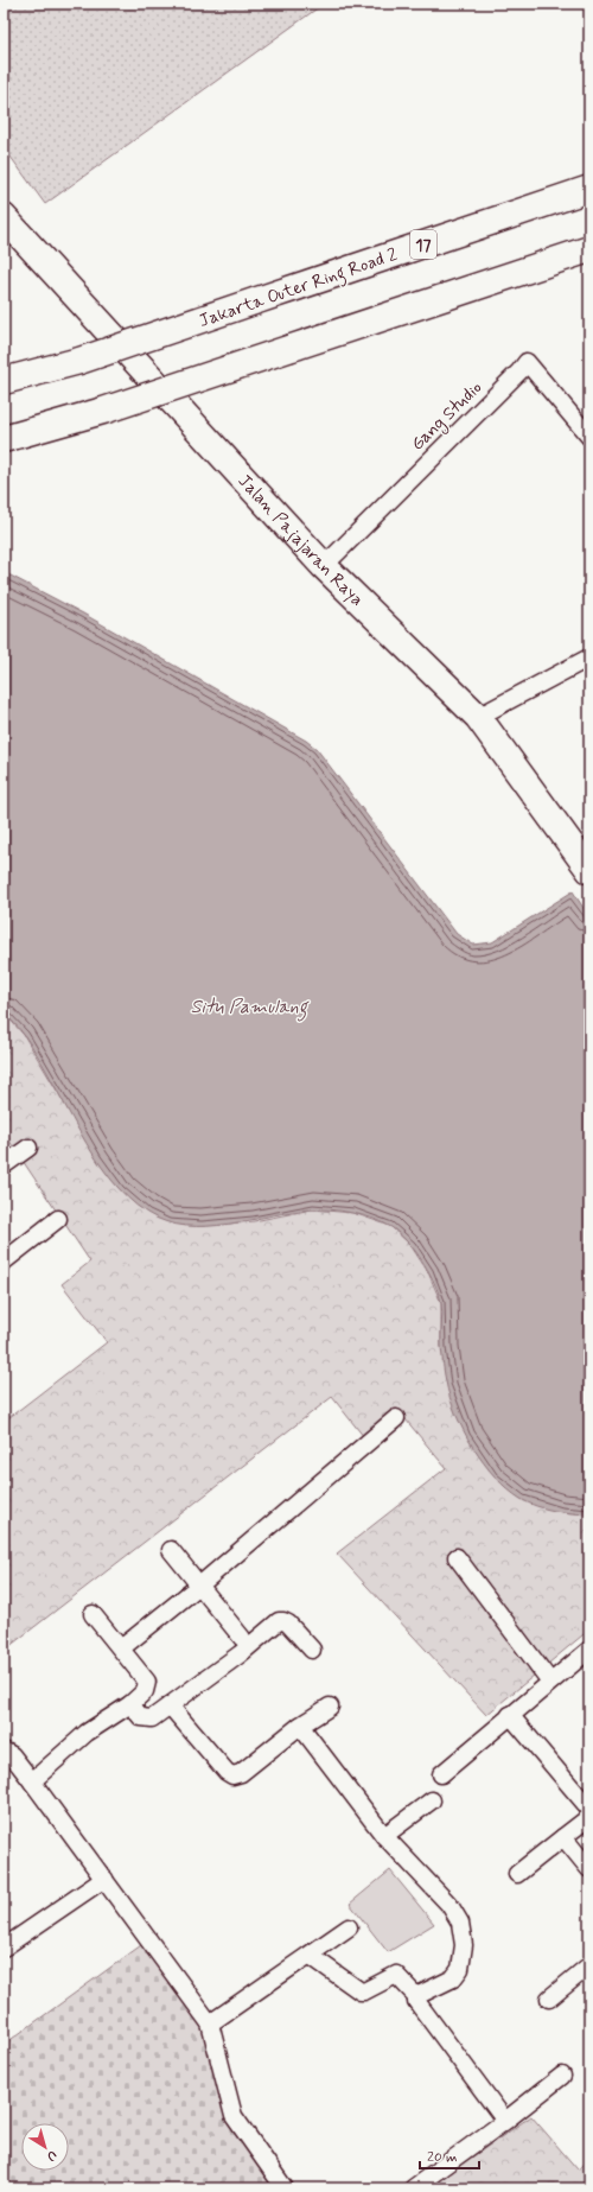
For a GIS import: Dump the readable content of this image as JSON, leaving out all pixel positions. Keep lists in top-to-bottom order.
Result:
{
  "streets": {
    "main road": ["17", "Jakarta Outer Ring Road 2", "Jalan Pajajaran Raya"],
    "street": ["Gang Studio"]
  },
  "crossings": [
    ["Gang Studio", "Jalan Pajajaran Raya"]
  ],
  "water": ["Situ Pamulang"],
  "scale_bar": "20 m",
  "north": "bottom right"
}
